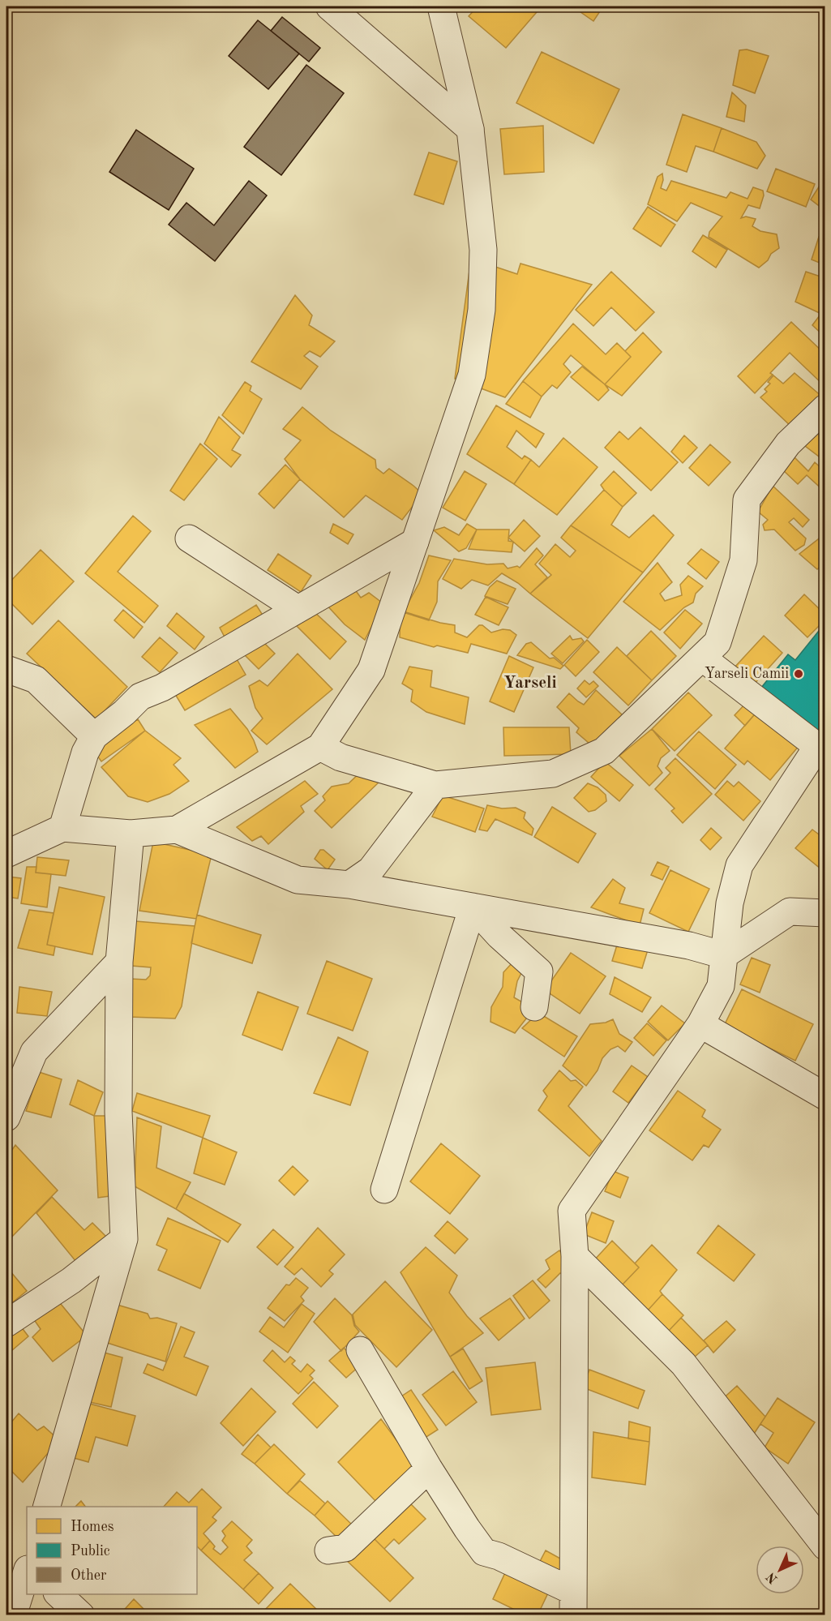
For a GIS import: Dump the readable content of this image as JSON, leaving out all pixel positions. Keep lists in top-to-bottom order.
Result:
{
  "districts": ["Yarseli"],
  "places": ["Yarseli Camii"],
  "legend": ["Homes", "Public", "Other"],
  "north": "bottom left"
}
